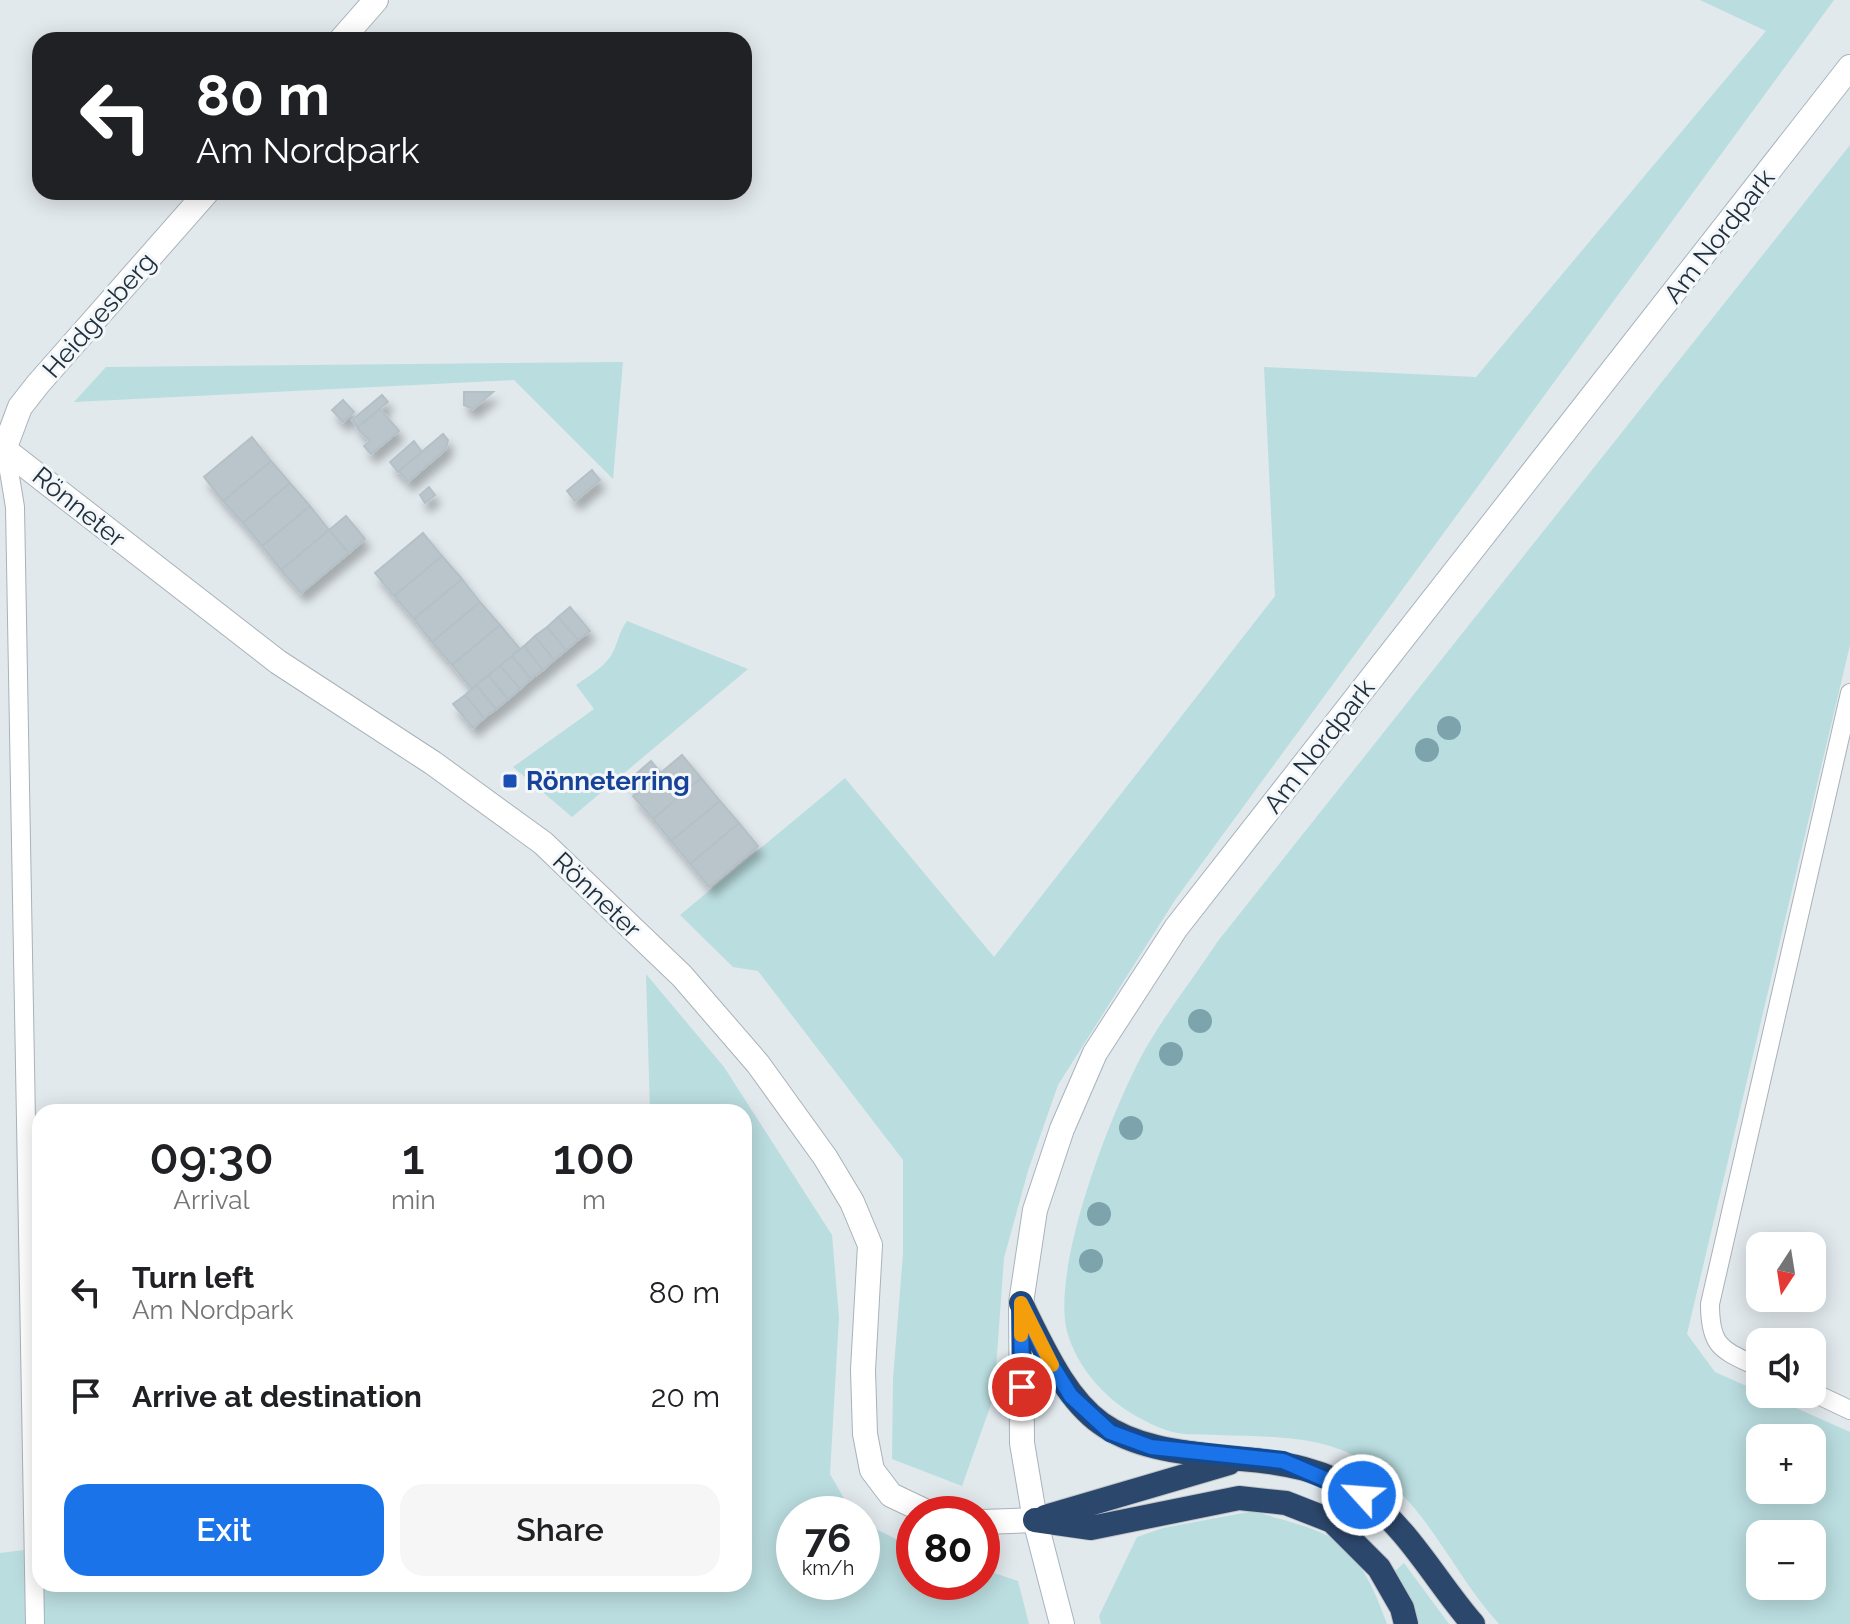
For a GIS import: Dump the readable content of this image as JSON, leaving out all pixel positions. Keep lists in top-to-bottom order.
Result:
{
  "streets": {
    "street": ["Am Nordpark", "Heidgesberg", "Rönneter"]
  },
  "crossings": [
    ["Heidgesberg", "Rönneter"]
  ],
  "places": {
    "transit": ["Rönneterring"]
  },
  "north": "bottom",
  "page": {
    "turn": ["80 m", "Am Nordpark"],
    "eta": [
      "09:30",
      "Arrival",
      "1",
      "min",
      "100",
      "m"
    ],
    "map_buttons": ["+", "−"],
    "list": [
      {
        "name": "Turn left",
        "note": "Am Nordpark",
        "value": "80 m"
      },
      {
        "name": "Arrive at destination",
        "value": "20 m"
      }
    ],
    "buttons": ["Exit", "Share"],
    "speed": "76 km/h",
    "limit": "80"
  }
}
